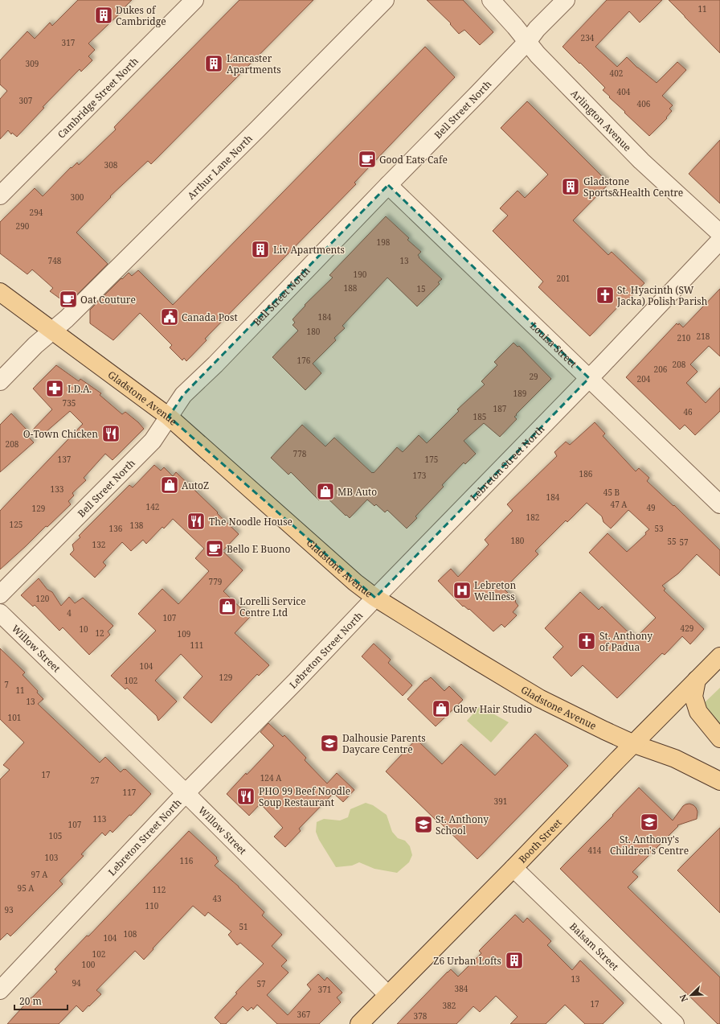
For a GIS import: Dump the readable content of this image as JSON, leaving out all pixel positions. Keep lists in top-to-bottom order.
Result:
{
  "streets": {
    "main road": ["Gladstone Avenue", "Booth Street"],
    "street": [
      "Cambridge Street North",
      "Bell Street North",
      "Arlington Avenue",
      "Arthur Lane North",
      "Louisa Street",
      "Lebreton Street North",
      "Willow Street",
      "Balsam Street"
    ]
  },
  "crossings": [
    ["Bell Street North", "Arlington Avenue"],
    ["Bell Street North", "Louisa Street"],
    ["Bell Street North", "Gladstone Avenue"],
    ["Arthur Lane North", "Gladstone Avenue"],
    ["Louisa Street", "Lebreton Street North"],
    ["Gladstone Avenue", "Lebreton Street North"],
    ["Gladstone Avenue", "Booth Street"],
    ["Lebreton Street North", "Willow Street"],
    ["Willow Street", "Booth Street"],
    ["Booth Street", "Balsam Street"]
  ],
  "places": {
    "building": [
      "Dukes of Cambridge",
      "Lancaster Apartments",
      "Gladstone Sports&Health Centre",
      "Liv Apartments",
      "Z6 Urban Lofts"
    ],
    "cafe": ["Good Eats Cafe", "Oat Couture", "Bello E Buono"],
    "church": ["St. Hyacinth (SW Jacka) Polish Parish", "St. Anthony of Padua"],
    "public building": ["Canada Post"],
    "pharmacy": ["I.D.A."],
    "restaurant": ["O-Town Chicken", "The Noodle House", "PHO 99 Beef Noodle Soup Restaurant"],
    "shop": [
      "AutoZ",
      "MB Auto",
      "Lorelli Service Centre Ltd",
      "Glow Hair Studio"
    ],
    "hospital": ["Lebreton Wellness"],
    "school or university": ["Dalhousie Parents Daycare Centre", "St. Anthony's Children's Centre", "St. Anthony School"]
  },
  "house_numbers": [
    "11",
    "234",
    "317",
    "309",
    "402",
    "404",
    "307",
    "406",
    "308",
    "300",
    "294",
    "290",
    "198",
    "748",
    "13",
    "190",
    "201",
    "188",
    "15",
    "184",
    "180",
    "218",
    "210",
    "176",
    "208",
    "206",
    "29",
    "204",
    "189",
    "735",
    "187",
    "46",
    "185",
    "208",
    "778",
    "137",
    "175",
    "186",
    "173",
    "133",
    "45 B",
    "184",
    "47 A",
    "142",
    "49",
    "129",
    "182",
    "125",
    "138",
    "136",
    "53",
    "180",
    "55",
    "57",
    "132",
    "779",
    "120",
    "4",
    "107",
    "429",
    "10",
    "12",
    "109",
    "111",
    "104",
    "129",
    "102",
    "7",
    "11",
    "13",
    "101",
    "17",
    "124 A",
    "27",
    "117",
    "391",
    "113",
    "107",
    "105",
    "414",
    "103",
    "116",
    "97 A",
    "95 A",
    "112",
    "43",
    "110",
    "93",
    "51",
    "108",
    "104",
    "102",
    "100",
    "13",
    "94",
    "57",
    "384",
    "371",
    "17",
    "382",
    "367",
    "378"
  ],
  "scale_bar": "20 m",
  "north": "bottom left"
}
